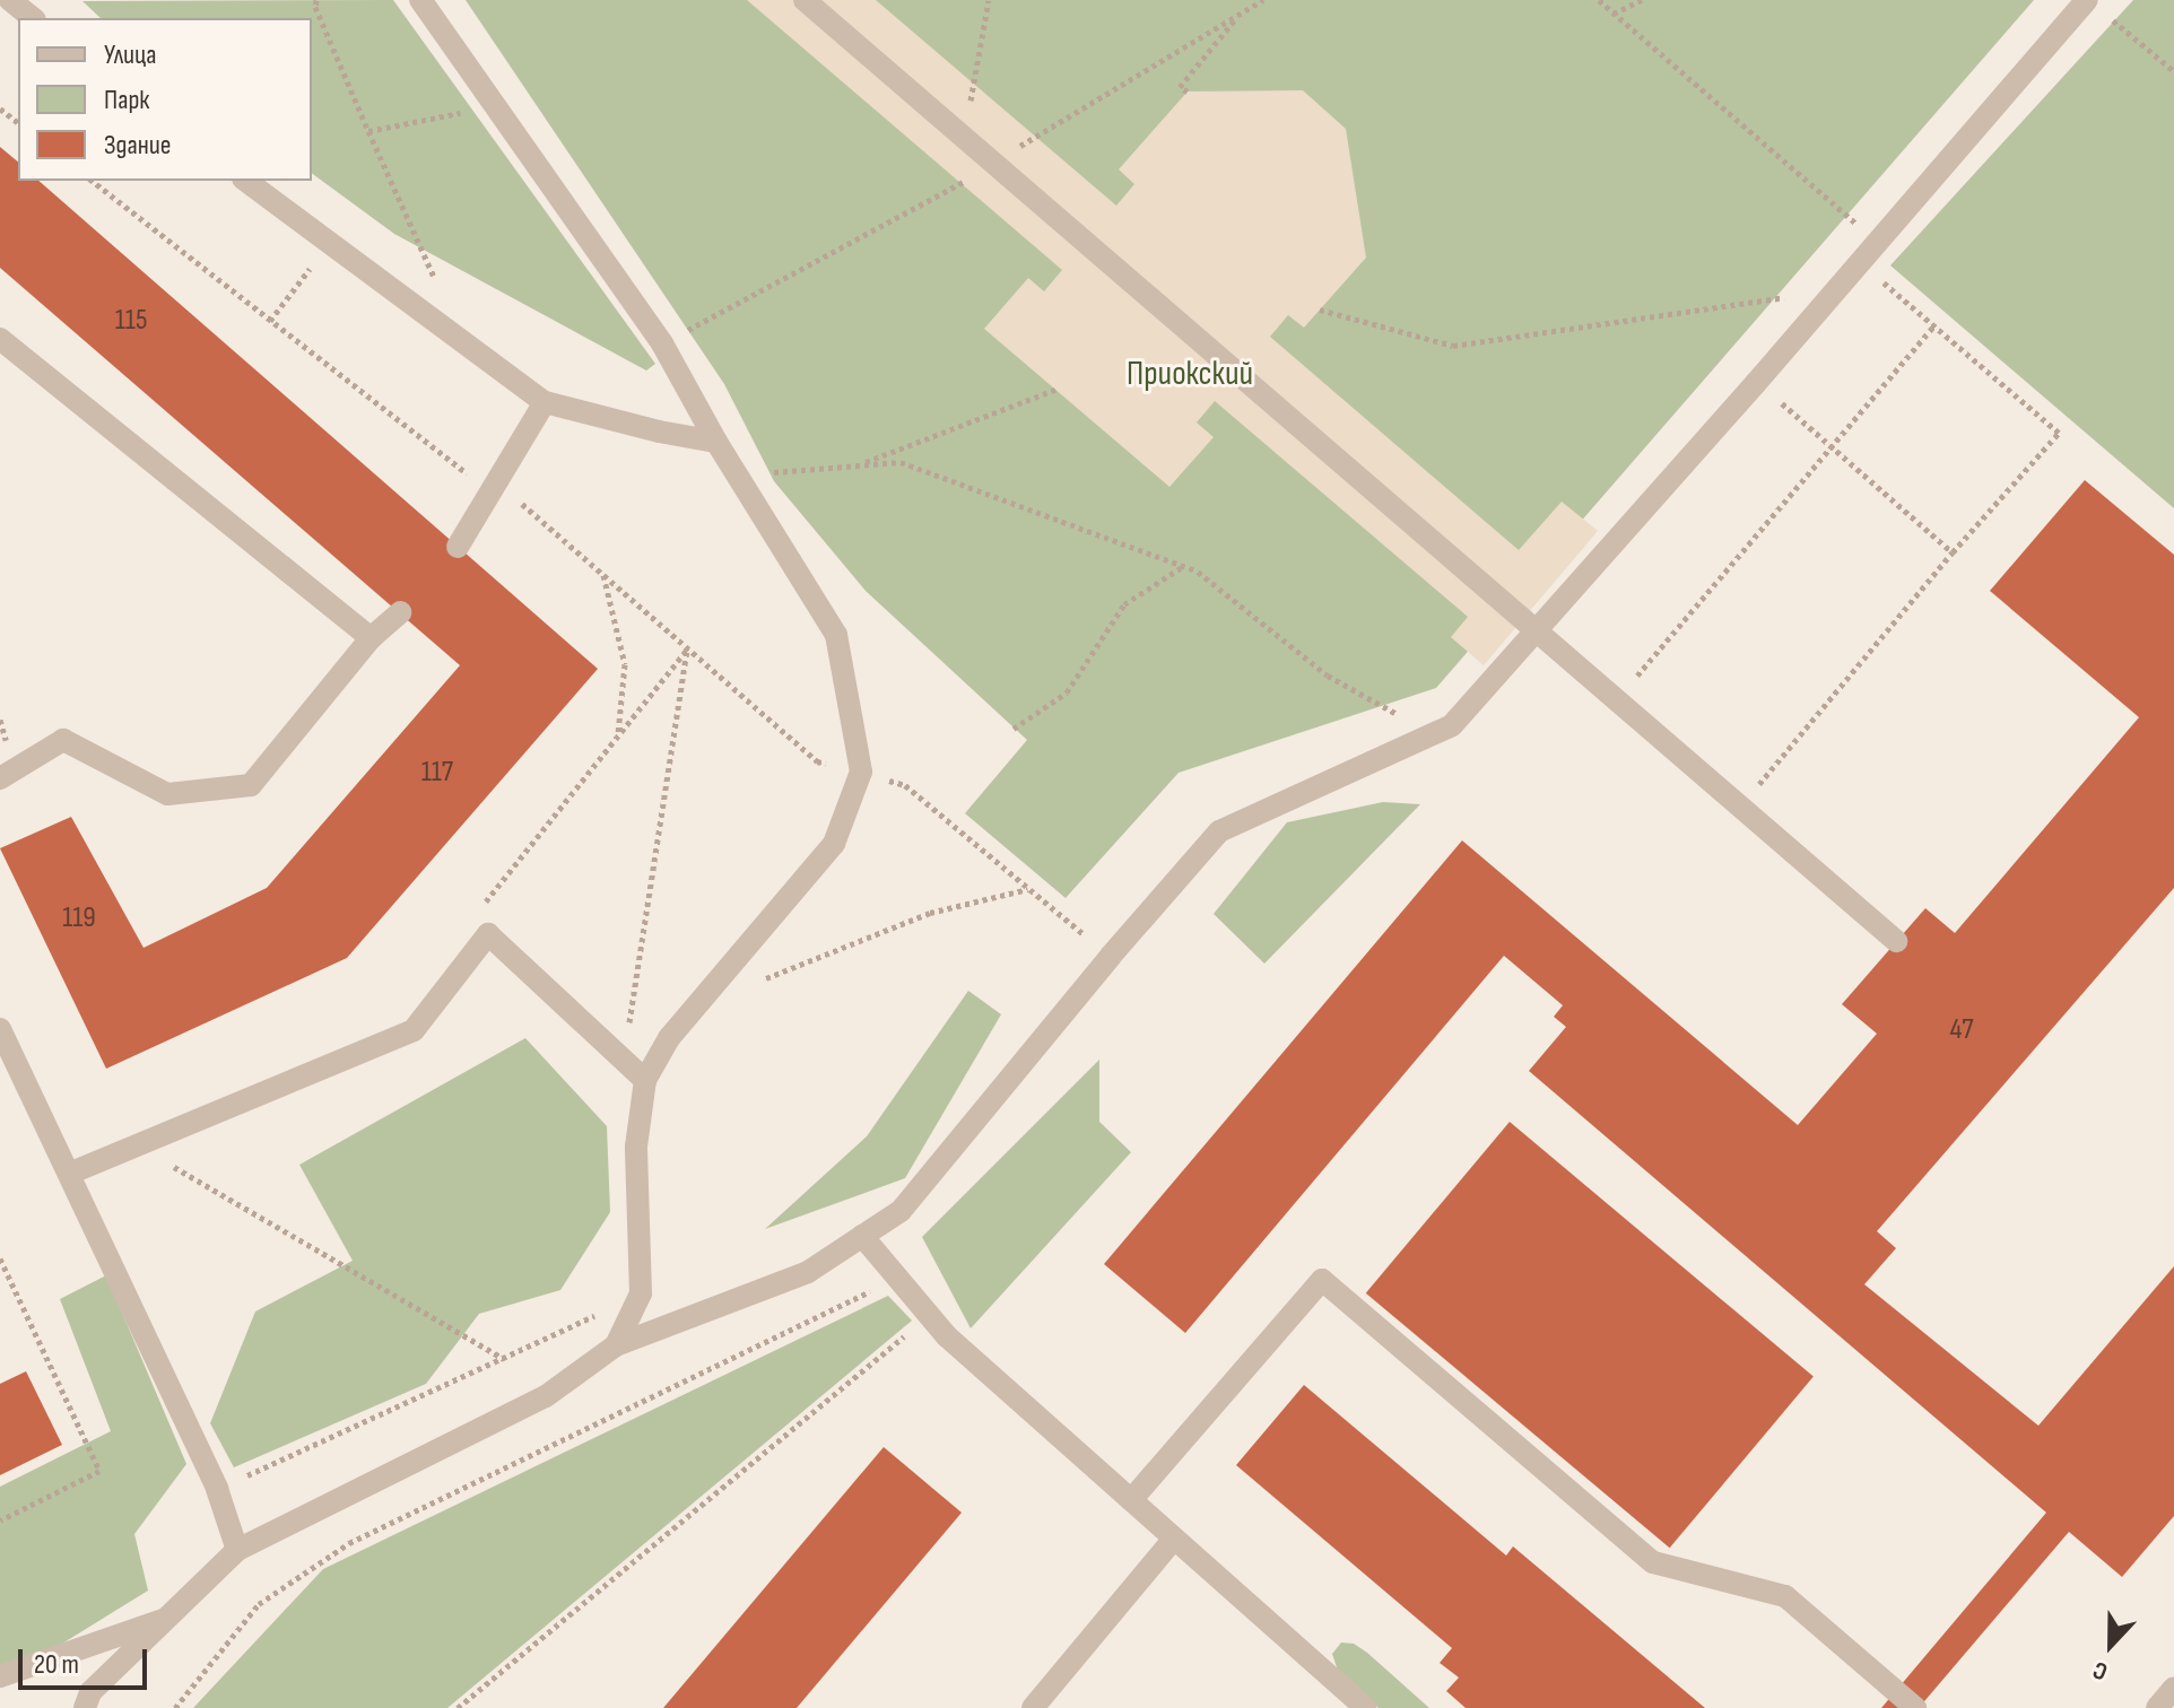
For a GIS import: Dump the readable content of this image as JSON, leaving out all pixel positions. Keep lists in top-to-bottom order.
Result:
{
  "parks": ["Приокский"],
  "house_numbers": [
    "115",
    "117",
    "119",
    "47"
  ],
  "legend": ["Улица", "Парк", "Здание"],
  "scale_bar": "20 m",
  "north": "bottom"
}
